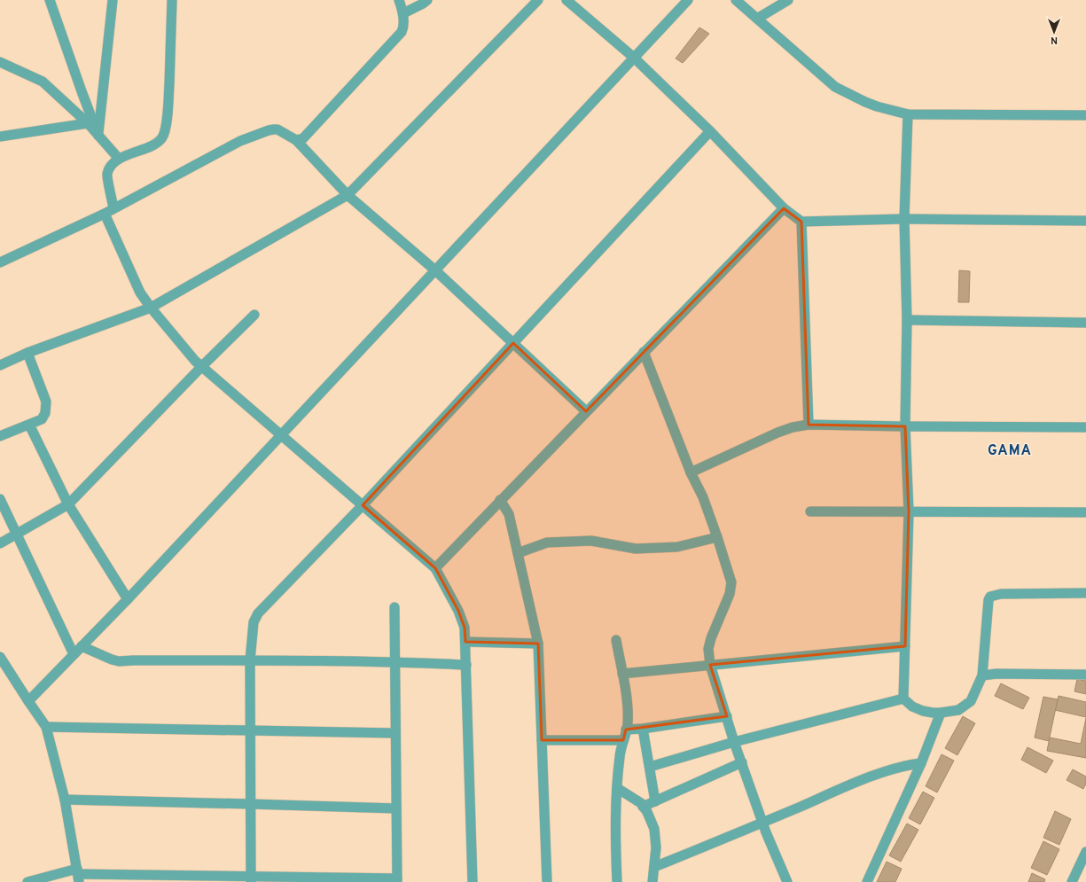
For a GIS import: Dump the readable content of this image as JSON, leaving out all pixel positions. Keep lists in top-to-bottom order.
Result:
{
  "districts": ["GAMA"],
  "north": "bottom"
}
